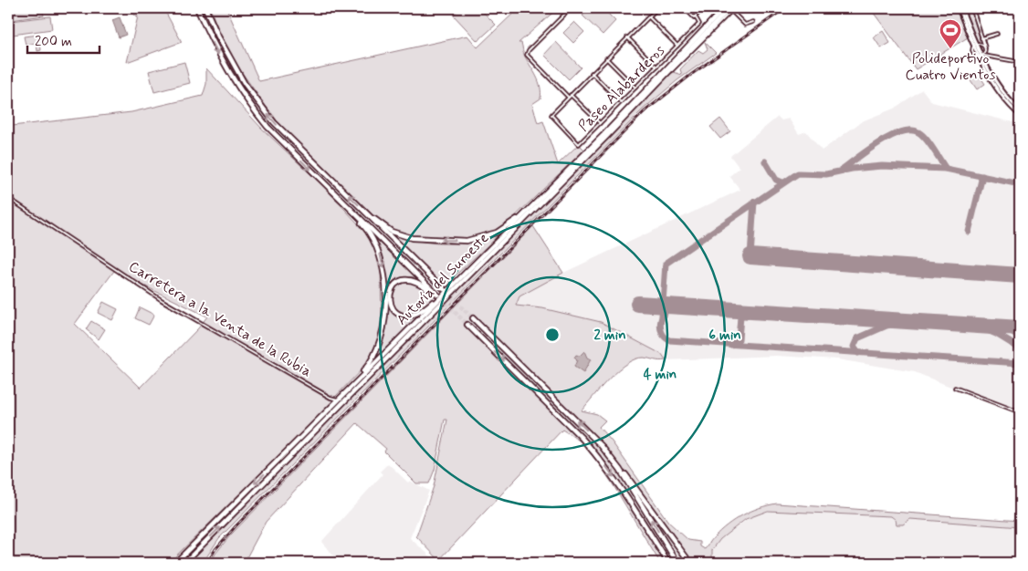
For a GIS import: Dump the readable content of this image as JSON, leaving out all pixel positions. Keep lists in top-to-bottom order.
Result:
{
  "streets": {
    "highway": ["Autovía del Suroeste"],
    "street": ["Paseo Alabarderos", "Carretera a la Venta de la Rubia"]
  },
  "crossings": [
    ["Autovía del Suroeste", "Carretera a la Venta de la Rubia"]
  ],
  "places": {
    "sports": ["Polideportivo Cuatro Vientos"]
  },
  "scale_bar": "200 m",
  "rings": ["2 min", "6 min", "4 min"]
}
